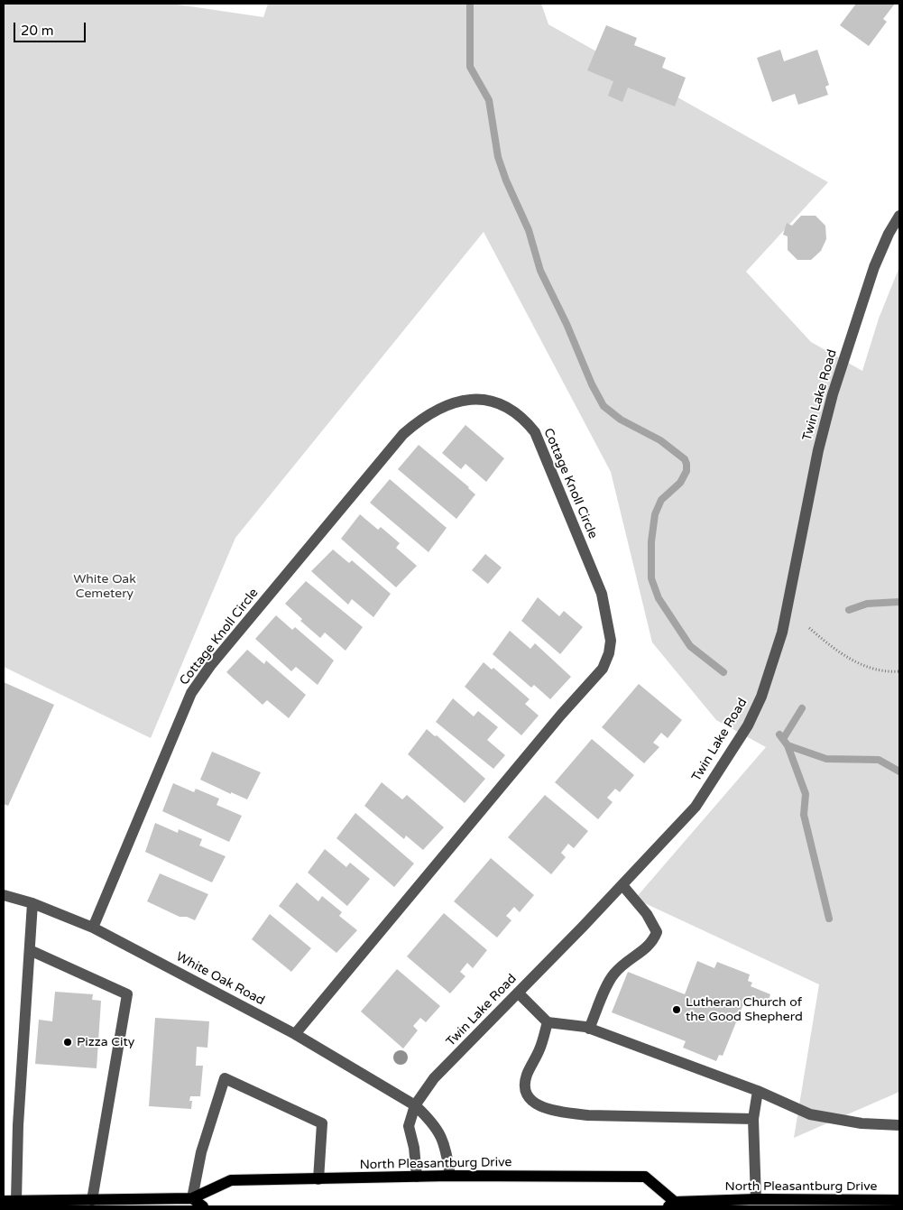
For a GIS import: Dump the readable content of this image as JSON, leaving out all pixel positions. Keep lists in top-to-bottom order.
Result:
{
  "streets": {
    "main road": ["North Pleasantburg Drive"],
    "street": ["Twin Lake Road", "Cottage Knoll Circle", "White Oak Road"]
  },
  "crossings": [
    ["Twin Lake Road", "White Oak Road"],
    ["Cottage Knoll Circle", "White Oak Road"],
    ["White Oak Road", "North Pleasantburg Drive"]
  ],
  "parks": ["White Oak Cemetery"],
  "places": ["Lutheran Church of the Good Shepherd", "Pizza City"],
  "scale_bar": "20 m"
}
